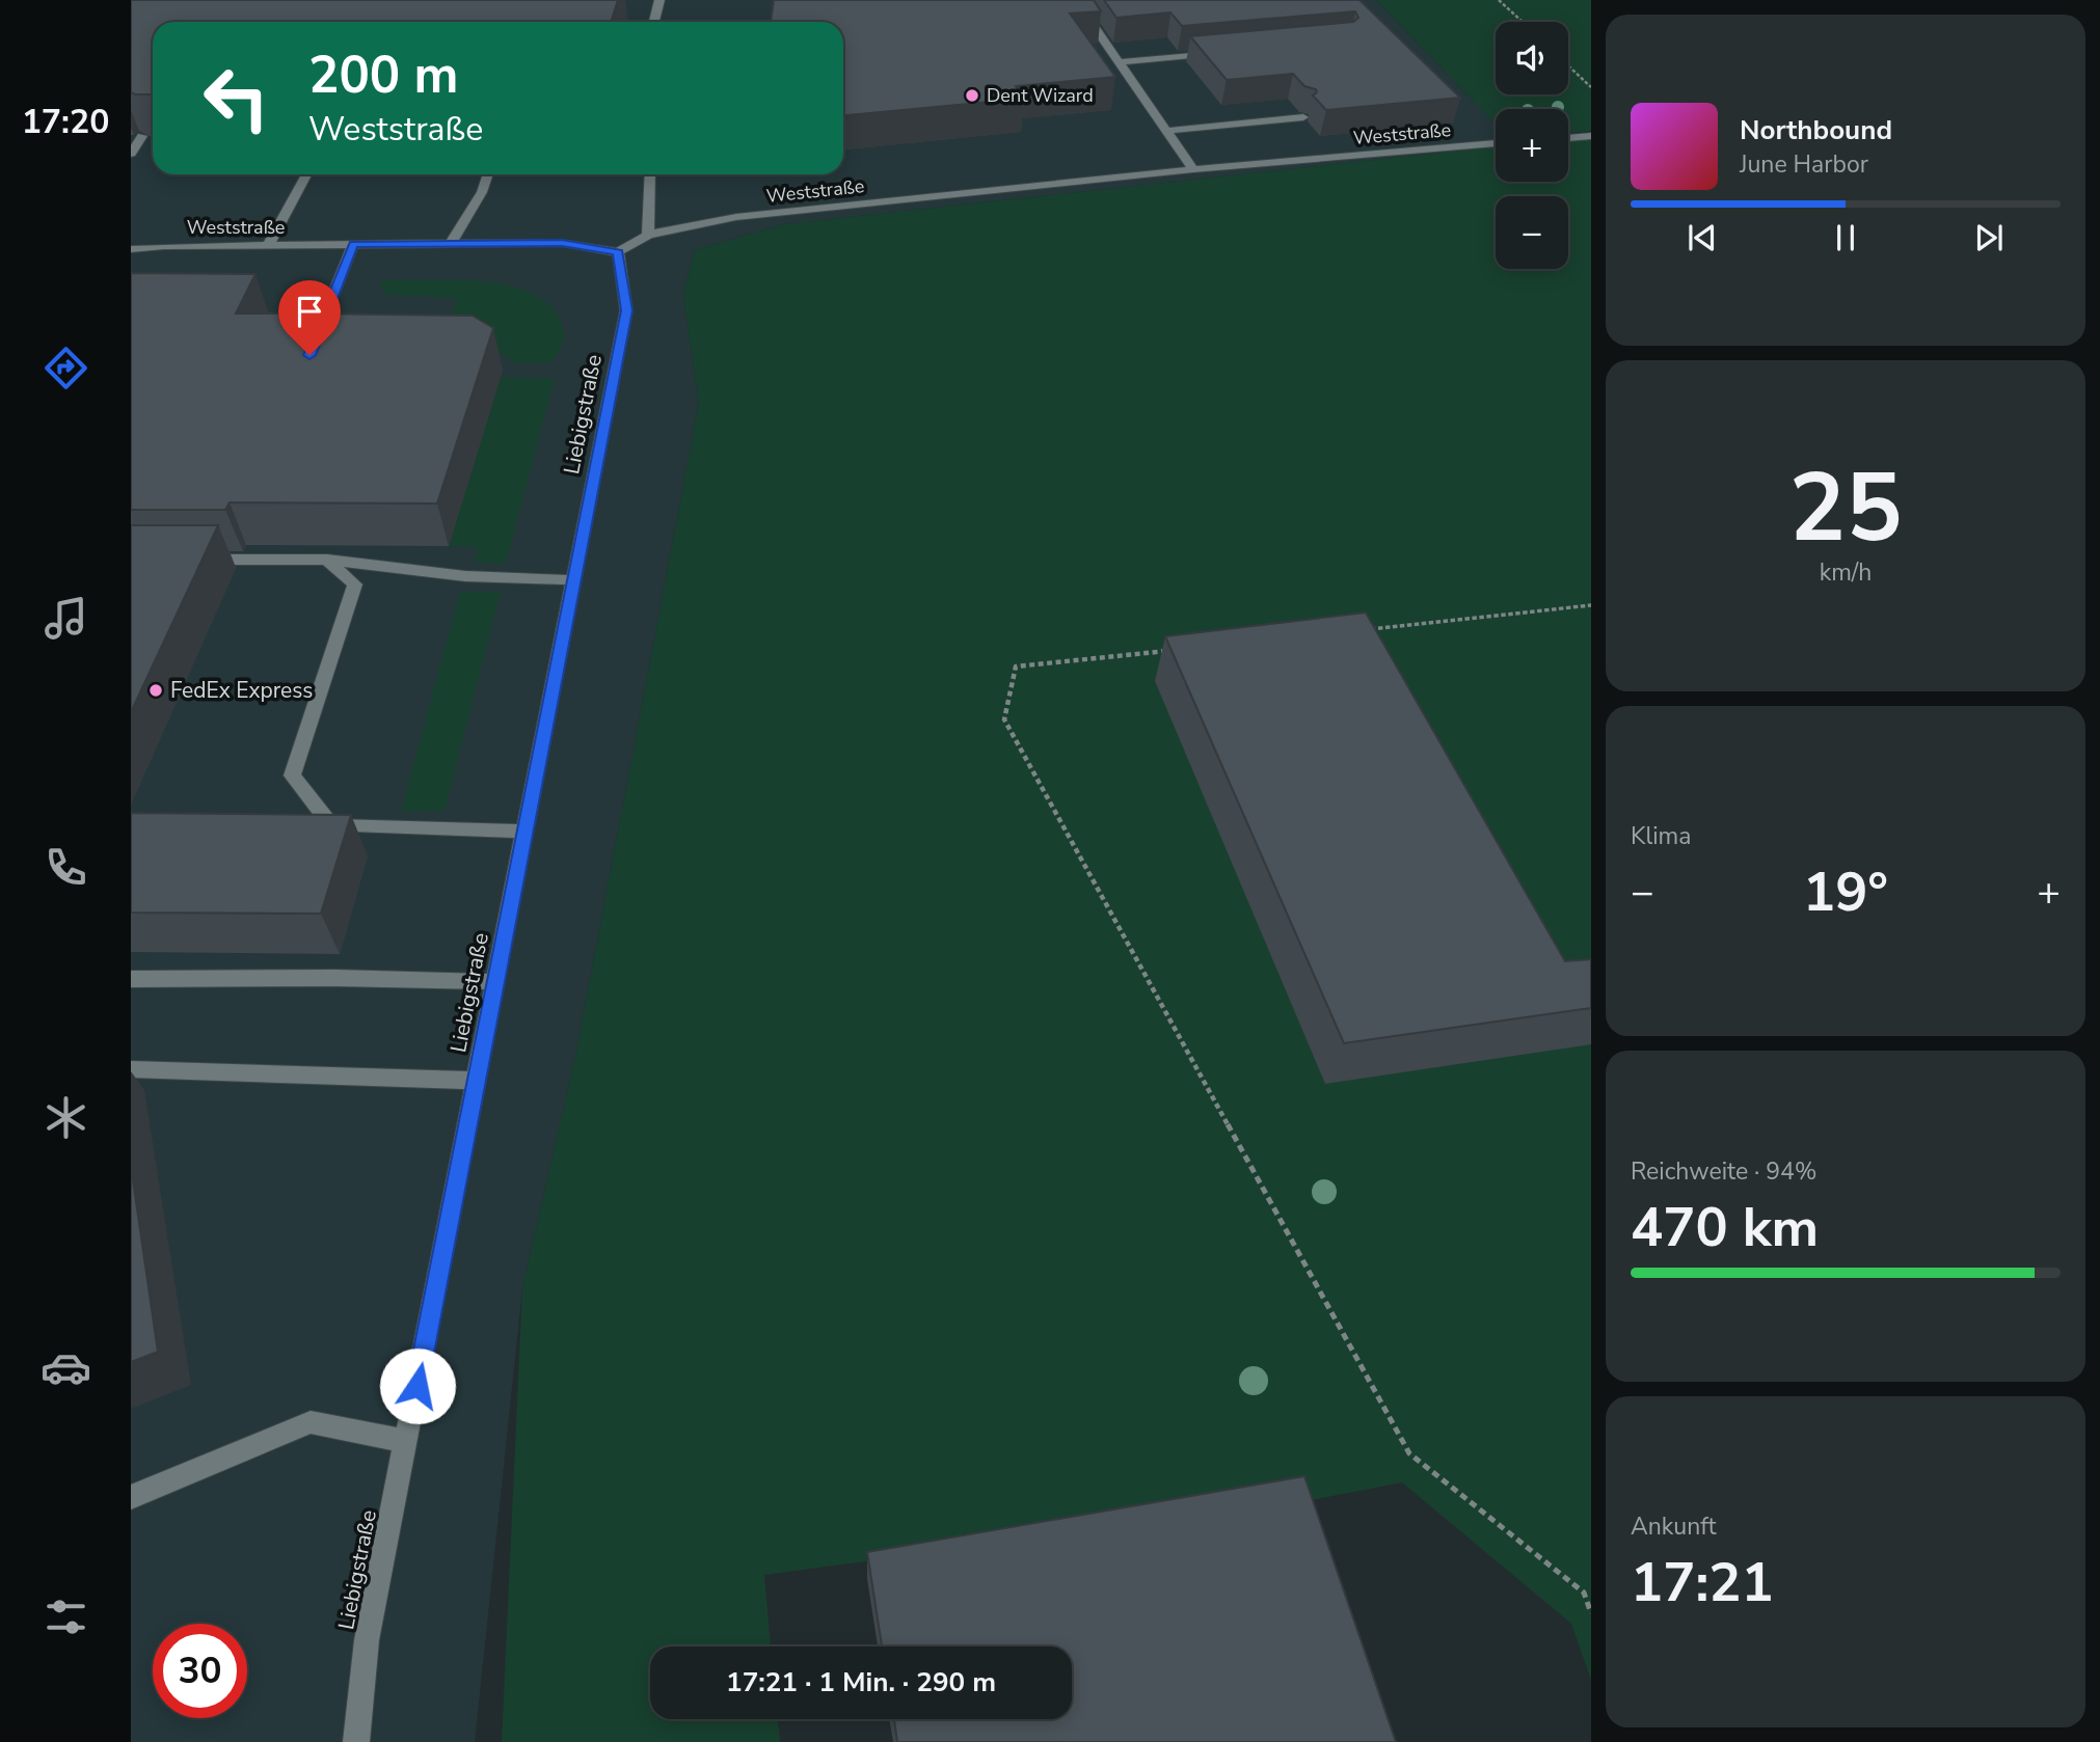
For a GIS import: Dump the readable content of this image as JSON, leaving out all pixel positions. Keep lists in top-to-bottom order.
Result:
{
  "streets": {
    "street": ["Weststraße", "Liebigstraße"]
  },
  "crossings": [
    ["Weststraße", "Liebigstraße"]
  ],
  "places": ["Dent Wizard", "FedEx Express"],
  "page": {
    "tabs": "17:20",
    "map_buttons": ["+", "−"],
    "turn": ["200 m", "Weststraße"],
    "song": ["Northbound", "June Harbor"],
    "tile": [
      ["25", "km/h"],
      "Klima",
      ["Reichweite · 94%", "470 km"],
      ["Ankunft", "17:21"]
    ],
    "heat": ["−", "19°", "+"],
    "limit": "30",
    "trip": "17:21 · 1 Min. · 290 m"
  }
}
